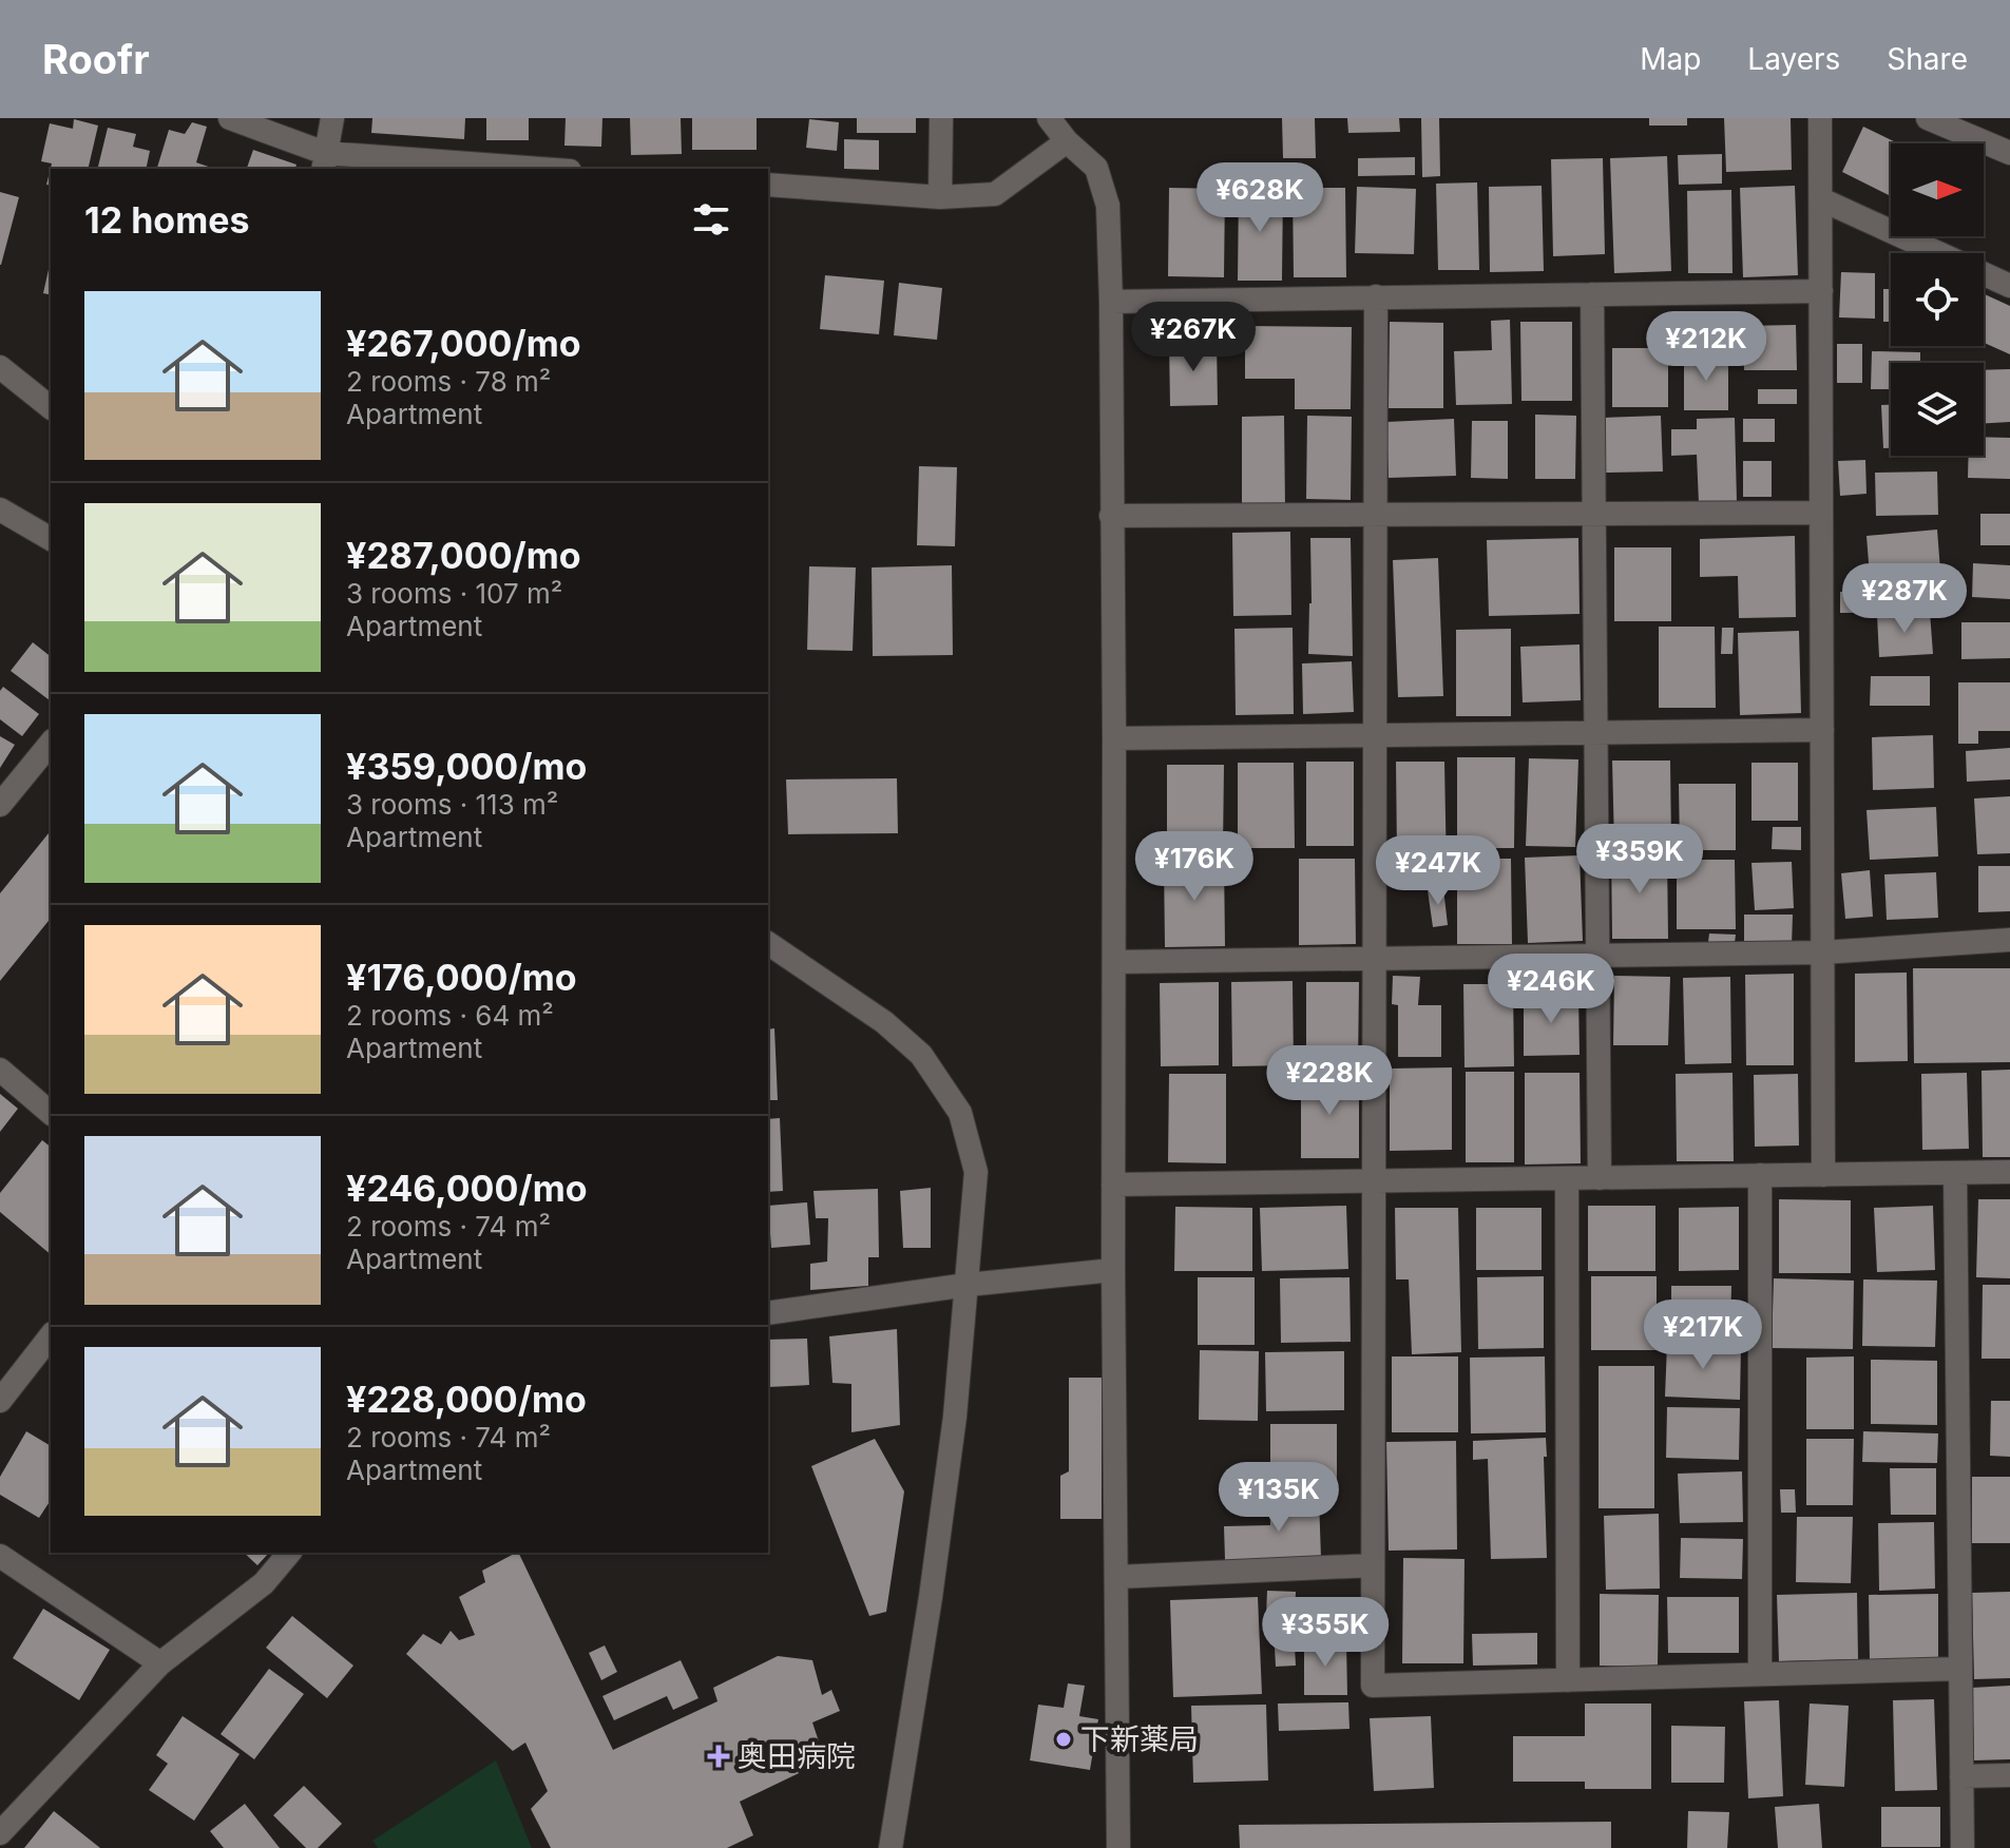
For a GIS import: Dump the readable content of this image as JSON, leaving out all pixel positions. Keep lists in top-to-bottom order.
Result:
{
  "places": {
    "other": ["下新薬局"],
    "health": ["奥田病院"]
  },
  "north": "right",
  "page": {
    "header": "Roofr",
    "nav": ["Map", "Layers", "Share"],
    "price": [
      "¥628K",
      "¥267K",
      "¥212K",
      "¥287K",
      "¥359K",
      "¥176K",
      "¥247K",
      "¥246K",
      "¥228K",
      "¥217K",
      "¥135K",
      "¥355K"
    ],
    "heading": "12 homes",
    "list": [
      {
        "name": "¥267,000/mo",
        "note": "2 rooms · 78 m² · Apartment"
      },
      {
        "name": "¥287,000/mo",
        "note": "3 rooms · 107 m² · Apartment"
      },
      {
        "name": "¥359,000/mo",
        "note": "3 rooms · 113 m² · Apartment"
      },
      {
        "name": "¥176,000/mo",
        "note": "2 rooms · 64 m² · Apartment"
      },
      {
        "name": "¥246,000/mo",
        "note": "2 rooms · 74 m² · Apartment"
      },
      {
        "name": "¥228,000/mo",
        "note": "2 rooms · 74 m² · Apartment"
      }
    ]
  }
}
